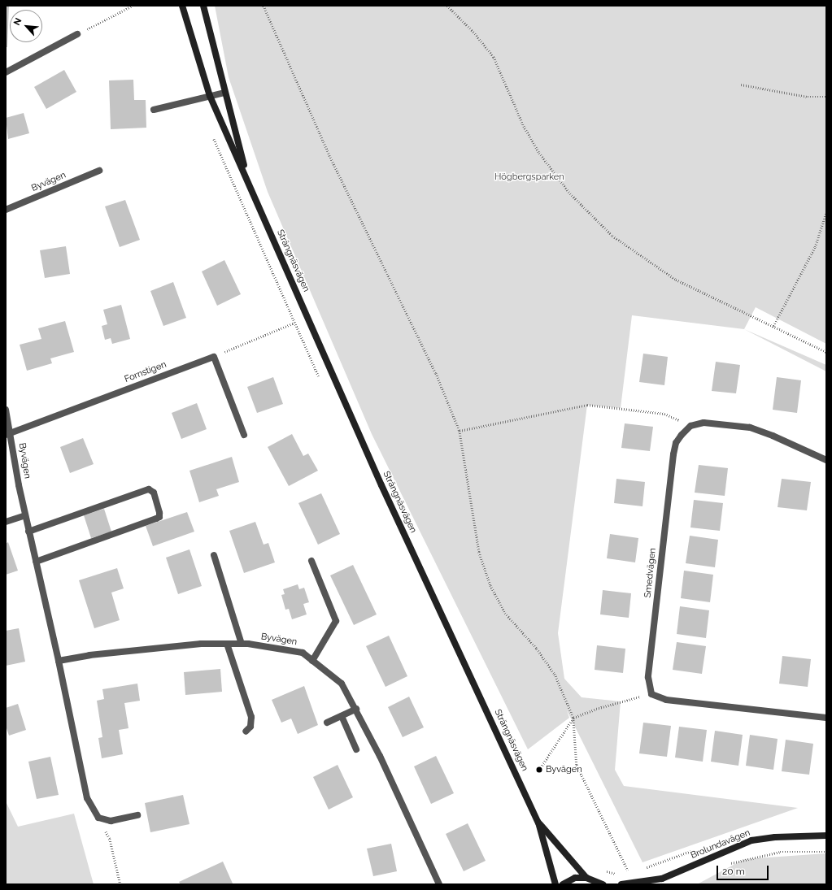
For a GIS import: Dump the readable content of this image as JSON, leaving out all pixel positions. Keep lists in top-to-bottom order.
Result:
{
  "streets": {
    "main road": ["Strängnäsvägen", "Brolundavägen"],
    "street": ["Byvägen", "Fornstigen", "Smedvägen"]
  },
  "crossings": [
    ["Byvägen", "Fornstigen"]
  ],
  "parks": ["Högbergsparken"],
  "places": ["Byvägen"],
  "scale_bar": "20 m",
  "north": "top left"
}
